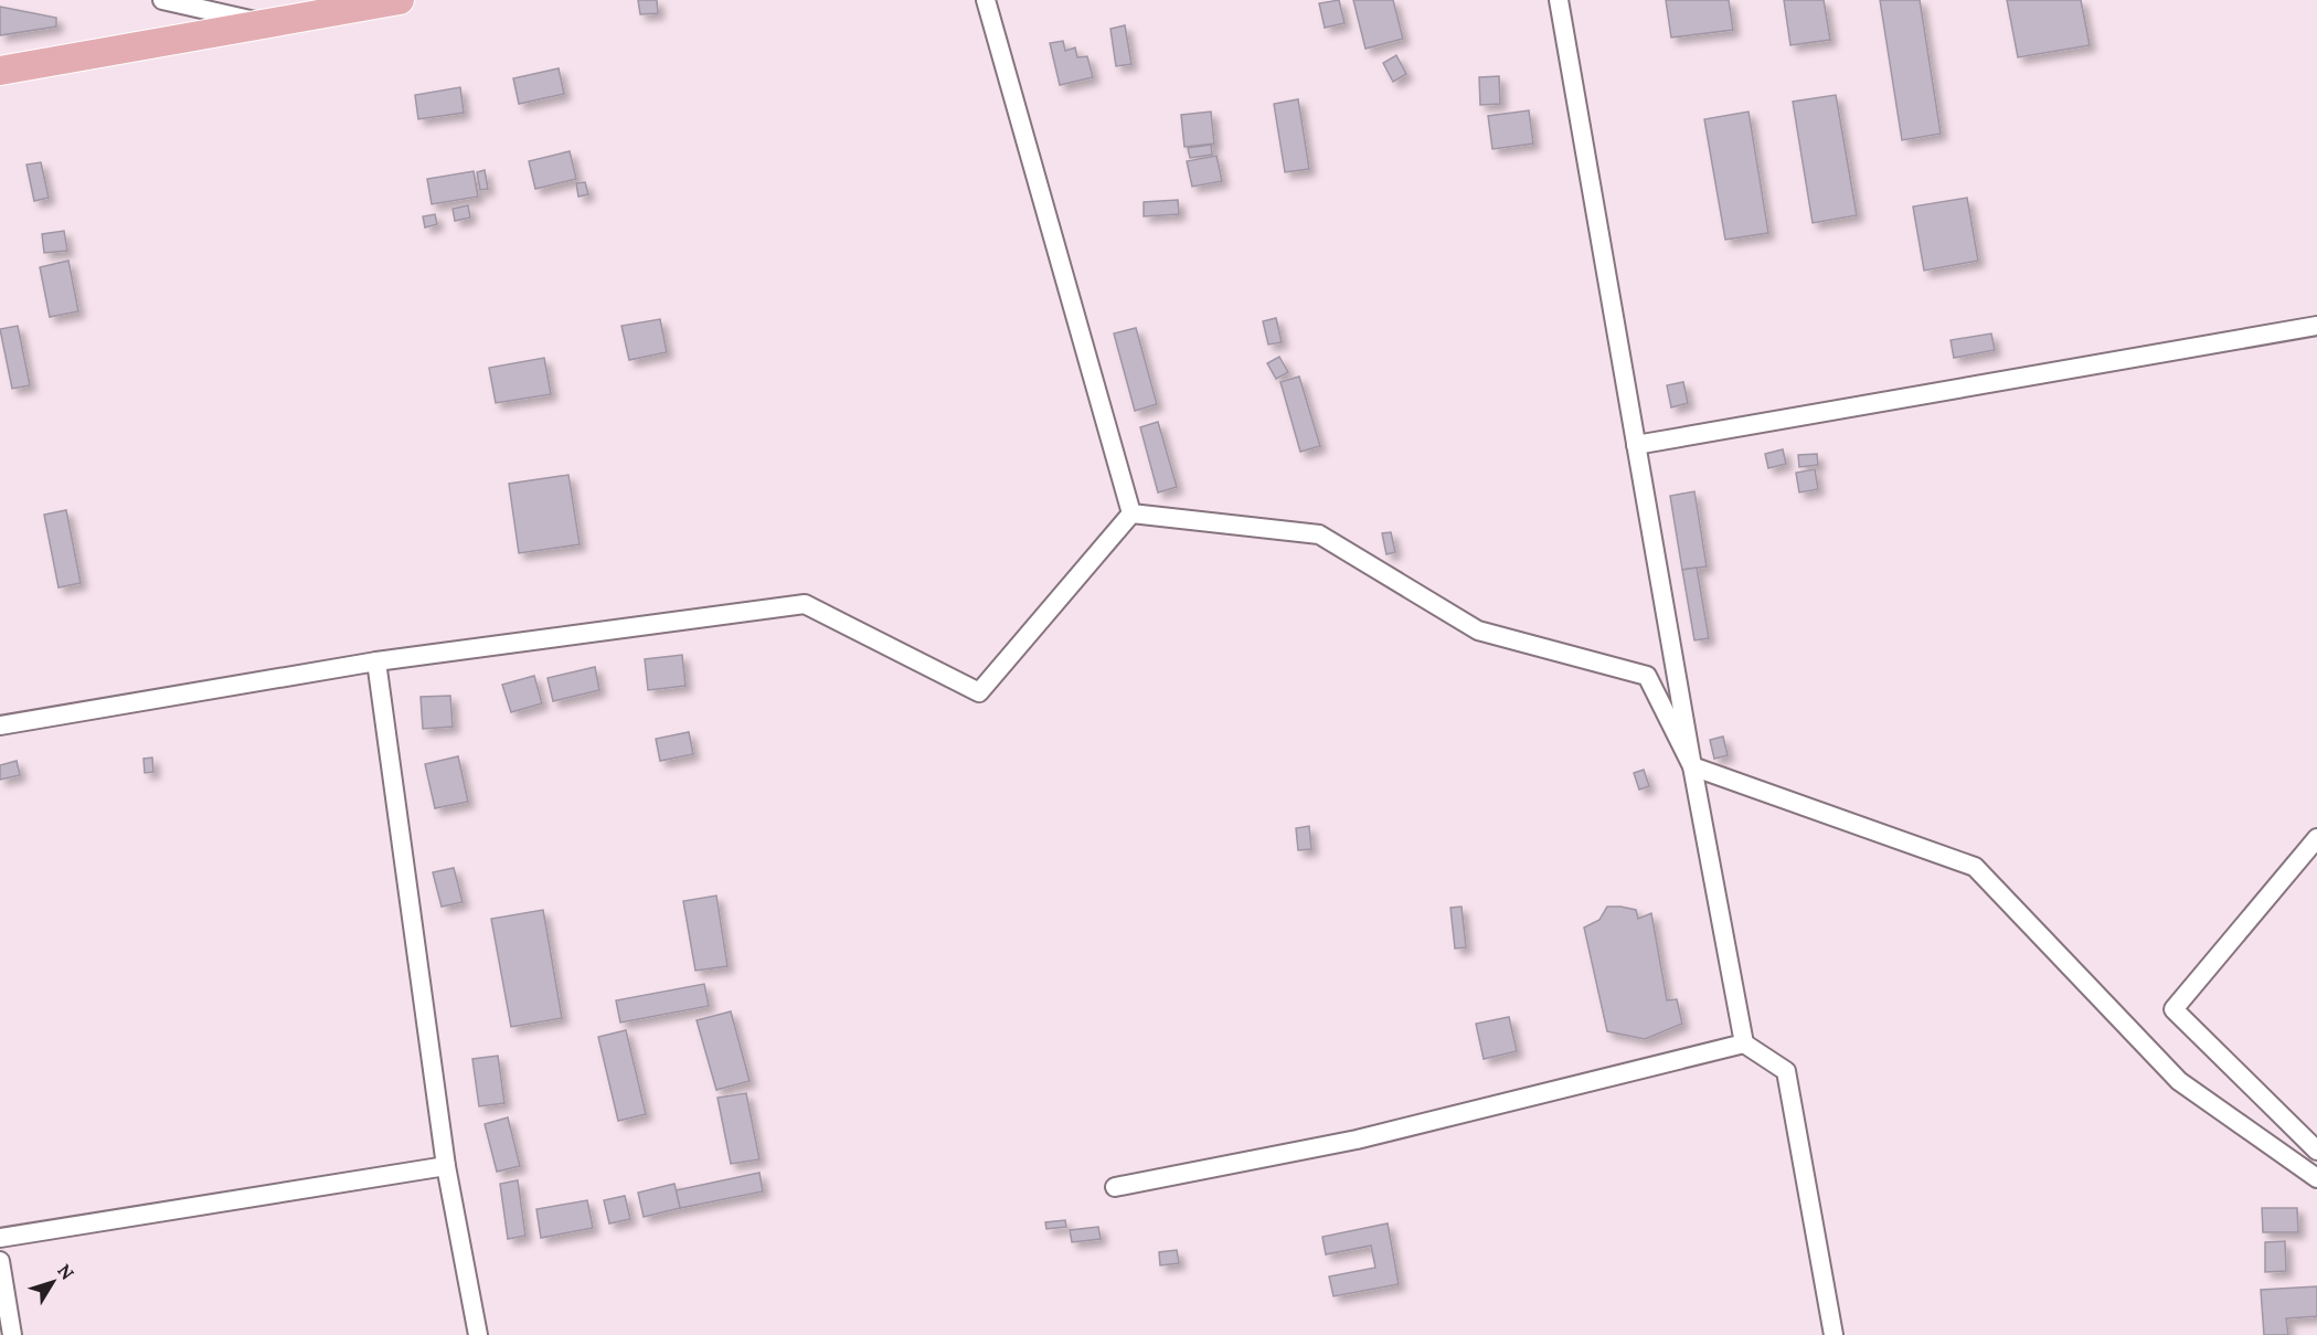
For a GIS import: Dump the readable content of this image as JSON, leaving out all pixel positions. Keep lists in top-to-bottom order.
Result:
{
  "north": "top right"
}
